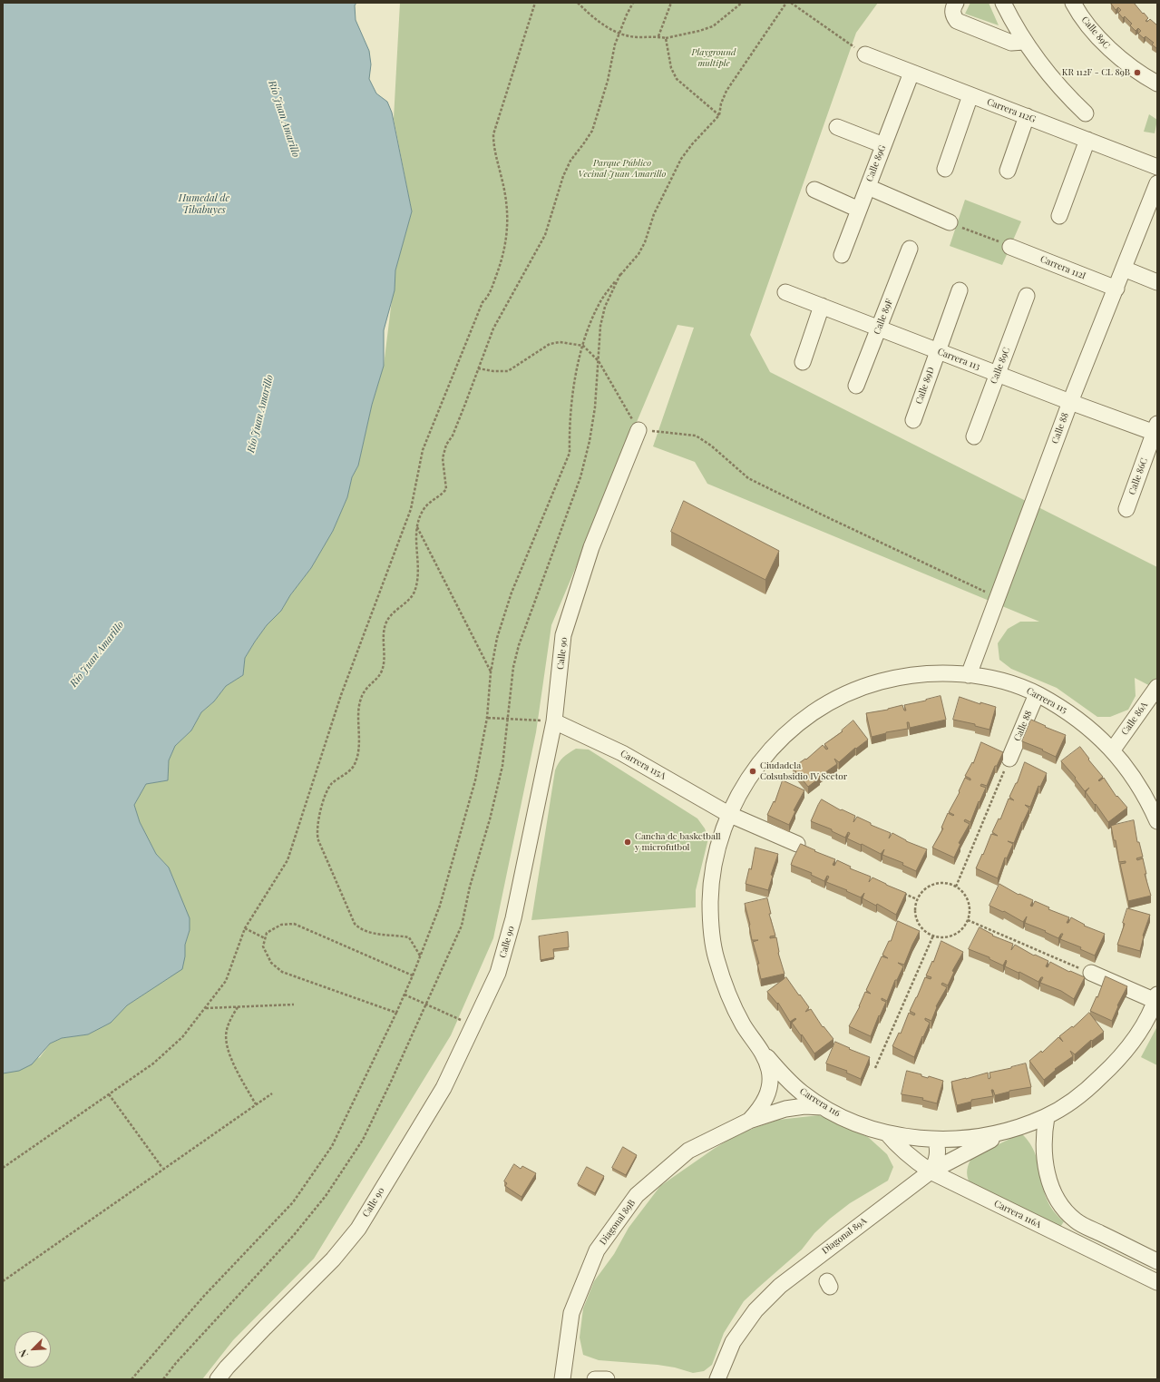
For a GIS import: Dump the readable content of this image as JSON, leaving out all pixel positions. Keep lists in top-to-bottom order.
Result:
{
  "streets": {
    "street": [
      "Calle 89C",
      "Carrera 112G",
      "Calle 89G",
      "Carrera 112I",
      "Calle 89F",
      "Carrera 113",
      "Calle 89D",
      "Calle 88",
      "Calle 86C",
      "Calle 90",
      "Carrera 115",
      "Calle 86A",
      "Carrera 115A",
      "Carrera 116",
      "Carrera 116A",
      "Diagonal 89B",
      "Diagonal 89A"
    ]
  },
  "crossings": [
    ["Calle 89C", "Carrera 113"],
    ["Carrera 112G", "Calle 89G"],
    ["Carrera 112I", "Calle 88"],
    ["Calle 89F", "Carrera 113"],
    ["Carrera 113", "Calle 89D"],
    ["Carrera 113", "Calle 88"],
    ["Carrera 113", "Calle 86C"],
    ["Calle 88", "Carrera 115"],
    ["Calle 88", "Diagonal 89B"],
    ["Calle 90", "Carrera 115A"],
    ["Carrera 115", "Calle 86A"],
    ["Carrera 115", "Diagonal 89B"],
    ["Carrera 115A", "Diagonal 89B"],
    ["Carrera 116", "Carrera 116A"],
    ["Carrera 116", "Diagonal 89B"],
    ["Carrera 116", "Diagonal 89A"],
    ["Carrera 116A", "Diagonal 89A"]
  ],
  "water": ["Río Juan Amarillo", "Humedal de Tibabuyes"],
  "parks": ["Playground multiple", "Parque Público Vecinal Juan Amarillo"],
  "places": ["KR 112F - CL 89B", "Ciudadela Colsubsidio IV Sector", "Cancha de basketball y microfutbol"],
  "north": "bottom left"
}
